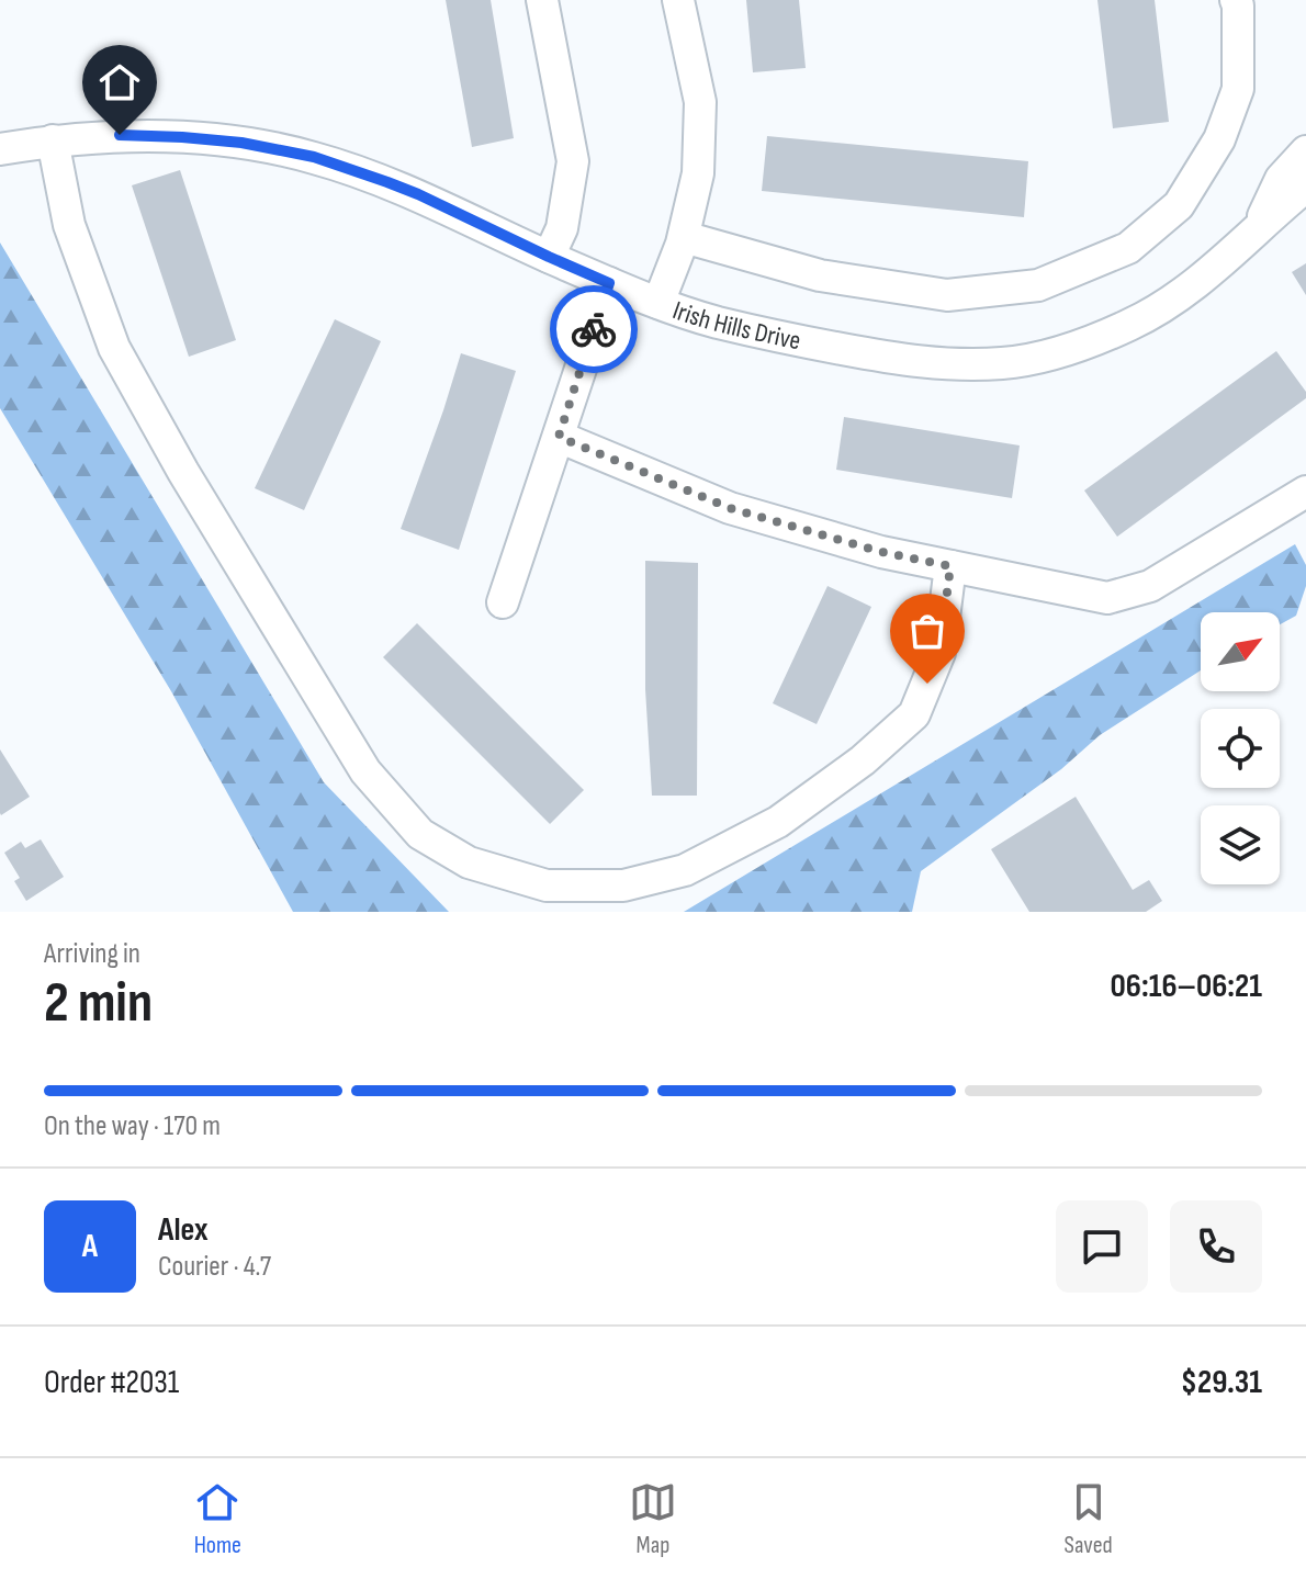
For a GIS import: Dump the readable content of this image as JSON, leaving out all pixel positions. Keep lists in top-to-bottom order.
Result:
{
  "streets": {
    "street": ["Irish Hills Drive"]
  },
  "north": "top right",
  "page": {
    "heading": ["2 min", "Arriving in", "06:16–06:21"],
    "panel": [
      "Alex",
      "Courier · 4.7",
      "Order #2031",
      "$29.31"
    ],
    "bar": "On the way · 170 m",
    "round": "A",
    "tabs": ["Home", "Map", "Saved"]
  }
}
